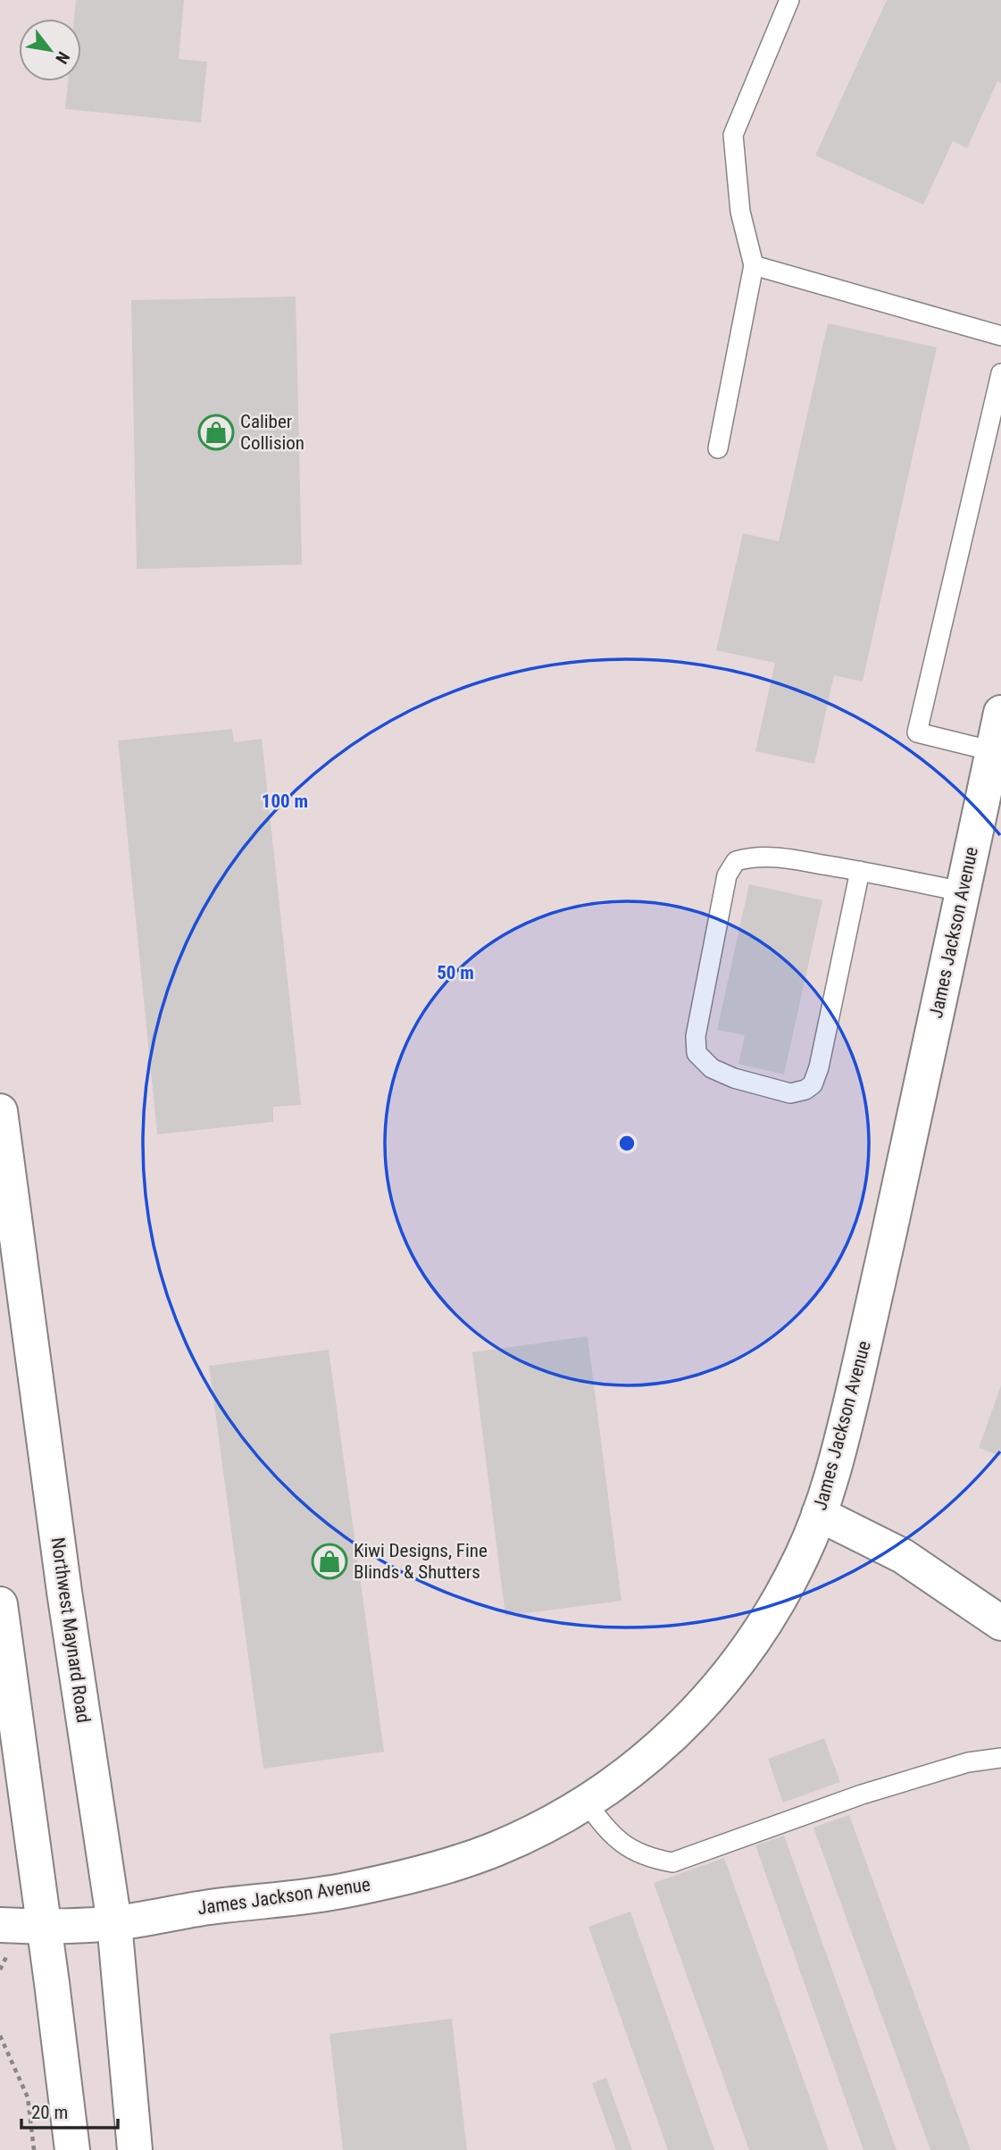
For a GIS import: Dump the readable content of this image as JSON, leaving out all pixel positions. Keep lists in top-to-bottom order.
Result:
{
  "streets": {
    "street": ["James Jackson Avenue", "Northwest Maynard Road"]
  },
  "crossings": [
    ["James Jackson Avenue", "Northwest Maynard Road"]
  ],
  "places": {
    "shop": ["Caliber Collision", "Kiwi Designs, Fine Blinds & Shutters"]
  },
  "scale_bar": "20 m",
  "north": "bottom right",
  "rings": ["100 m", "50 m"]
}
